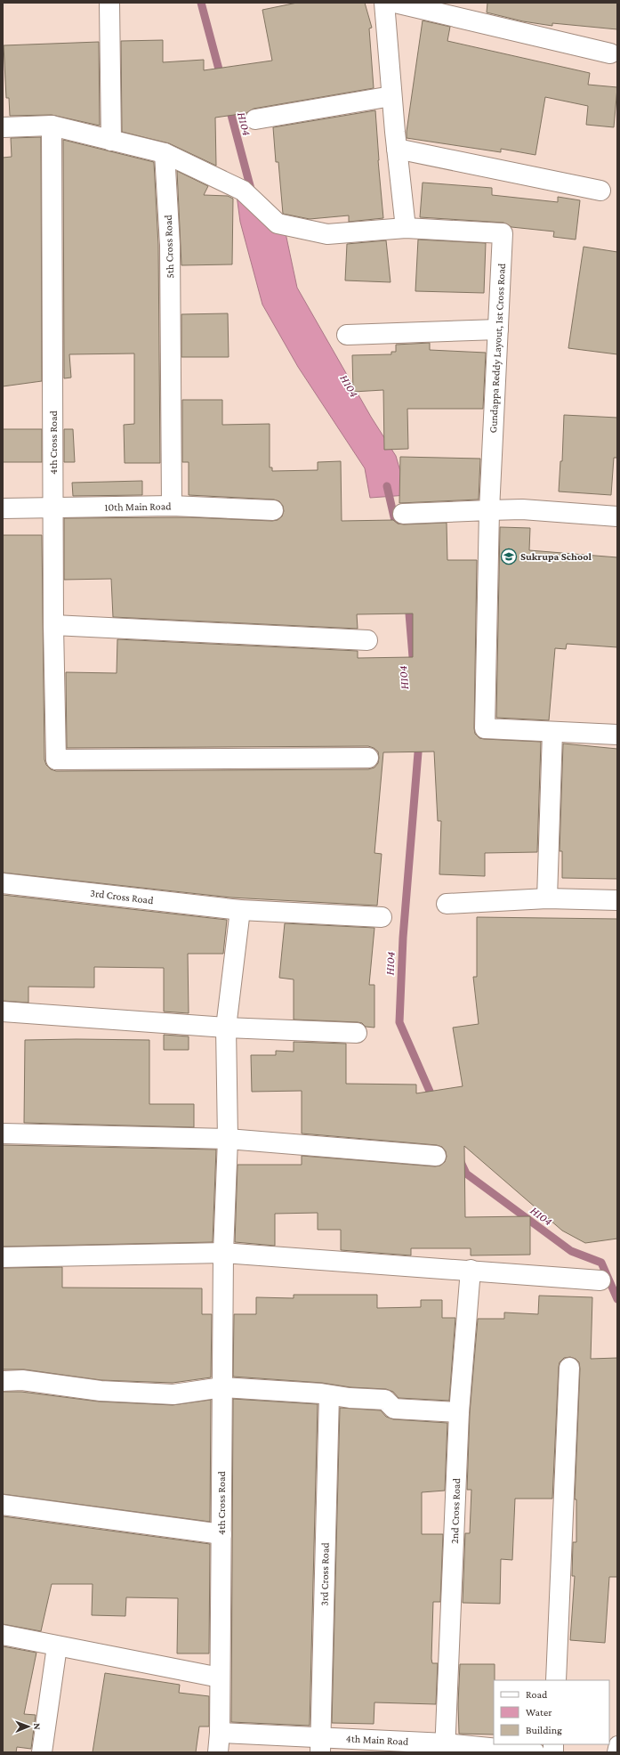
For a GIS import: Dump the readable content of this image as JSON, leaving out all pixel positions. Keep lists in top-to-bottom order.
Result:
{
  "streets": {
    "street": [
      "5th Cross Road",
      "Gundappa Reddy Layout, 1st Cross Road",
      "4th Cross Road",
      "10th Main Road",
      "3rd Cross Road",
      "2nd Cross Road",
      "4th Main Road"
    ]
  },
  "crossings": [
    ["5th Cross Road", "Gundappa Reddy Layout, 1st Cross Road"],
    ["5th Cross Road", "10th Main Road"],
    ["4th Cross Road", "10th Main Road"],
    ["4th Cross Road", "3rd Cross Road"],
    ["4th Cross Road", "4th Main Road"],
    ["3rd Cross Road", "4th Main Road"],
    ["2nd Cross Road", "4th Main Road"]
  ],
  "water": ["H104"],
  "places": {
    "school or university": ["Sukrupa School"]
  },
  "legend": ["Road", "Water", "Building"],
  "north": "right"
}
